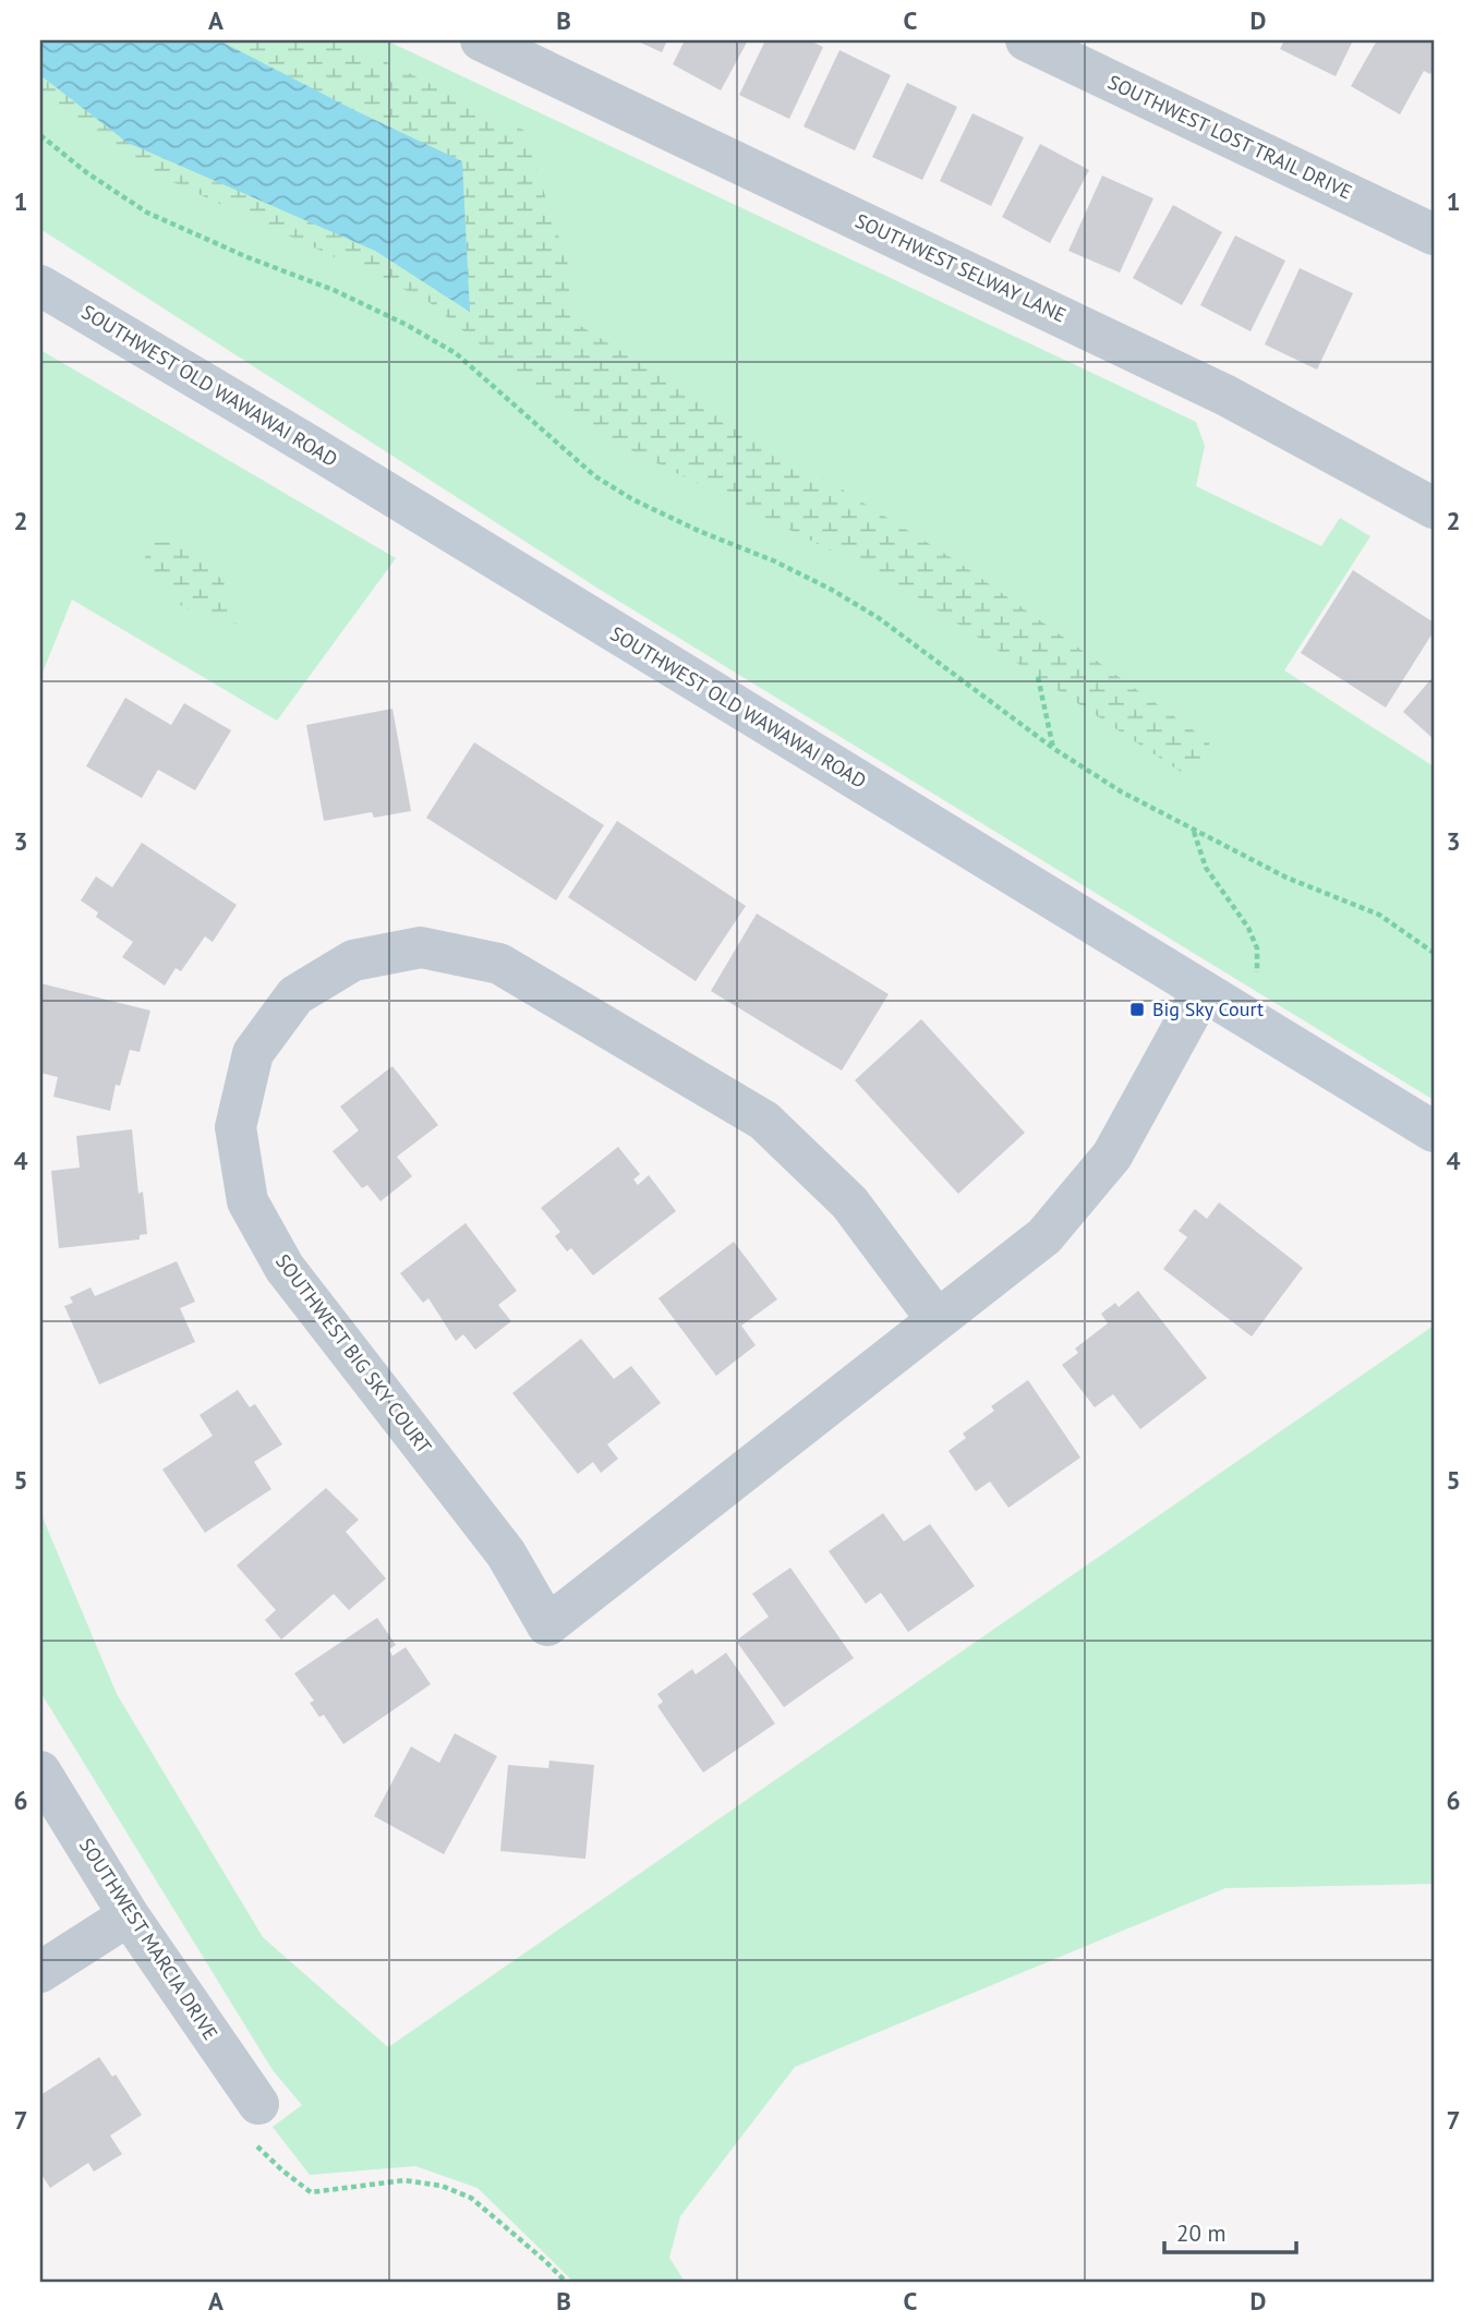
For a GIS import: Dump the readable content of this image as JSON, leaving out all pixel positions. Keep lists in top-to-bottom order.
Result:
{
  "streets": {
    "main road": ["SOUTHWEST OLD WAWAWAI ROAD"],
    "street": [
      "SOUTHWEST LOST TRAIL DRIVE",
      "SOUTHWEST SELWAY LANE",
      "SOUTHWEST BIG SKY COURT",
      "SOUTHWEST MARCIA DRIVE"
    ]
  },
  "crossings": [
    ["SOUTHWEST OLD WAWAWAI ROAD", "SOUTHWEST BIG SKY COURT"]
  ],
  "places": {
    "transit": ["Big Sky Court"]
  },
  "scale_bar": "20 m",
  "grid": {
    "columns": [
      "A",
      "B",
      "C",
      "D"
    ],
    "rows": [
      "1",
      "2",
      "3",
      "4",
      "5",
      "6",
      "7"
    ]
  }
}
